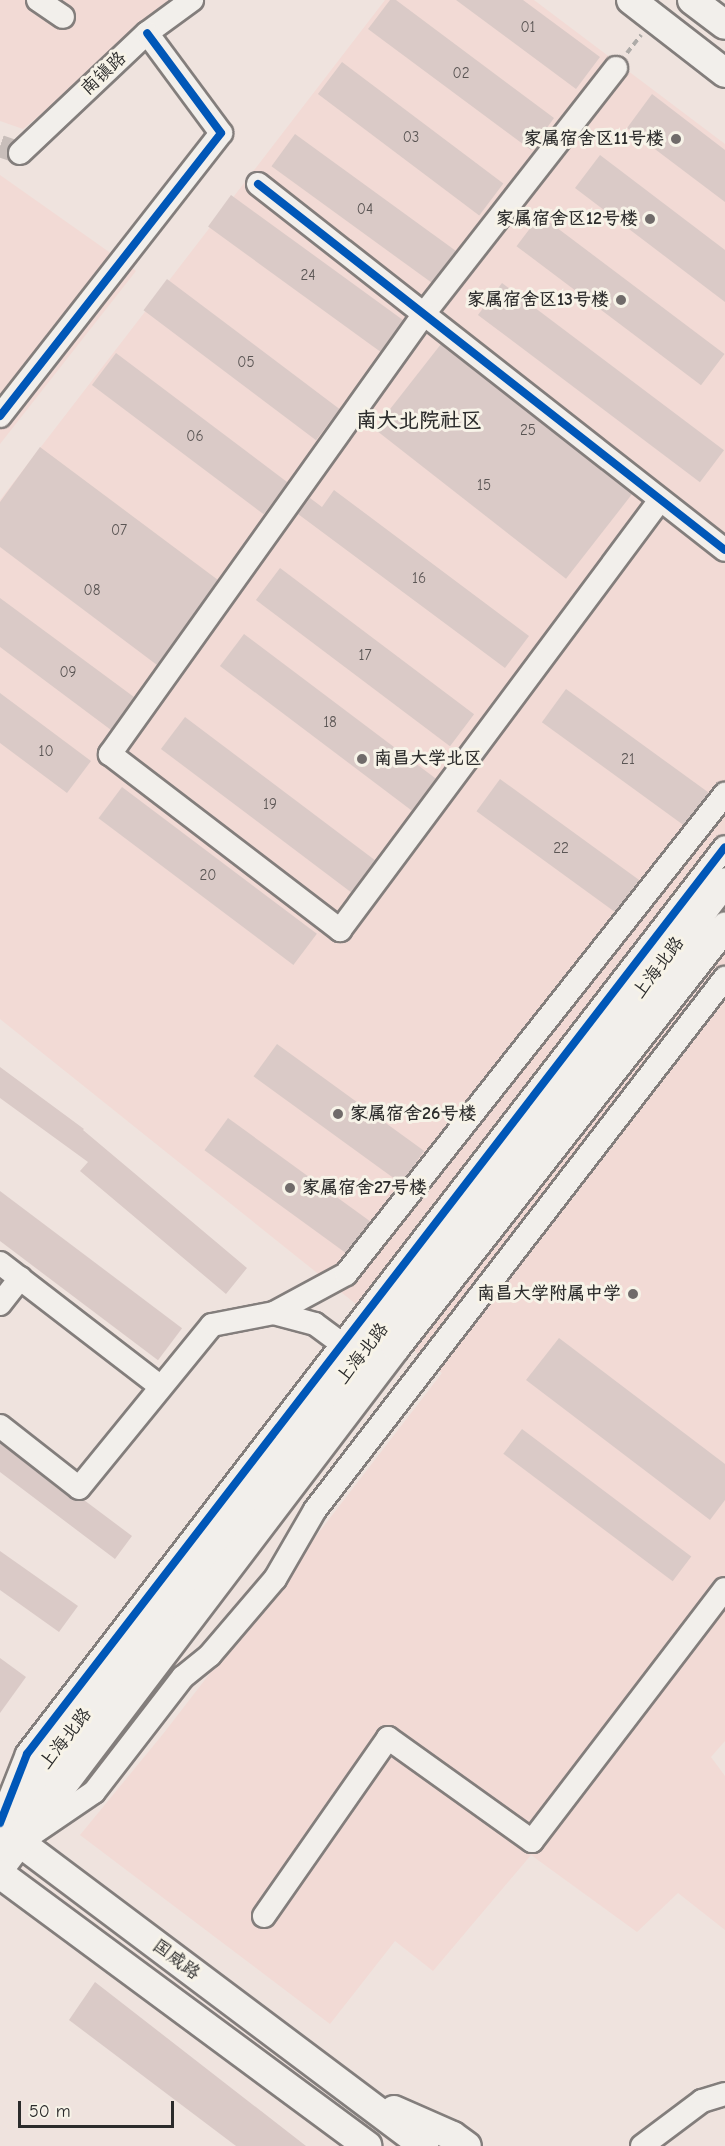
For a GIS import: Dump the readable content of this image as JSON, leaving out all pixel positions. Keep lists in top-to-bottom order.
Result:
{
  "streets": {
    "main road": ["上海北路", "国威路"],
    "street": ["南镇路"]
  },
  "crossings": [
    ["上海北路", "国威路"]
  ],
  "districts": ["南大北院社区"],
  "places": [
    "家属宿舍区11号楼",
    "家属宿舍区12号楼",
    "家属宿舍区13号楼",
    "南昌大学北区",
    "家属宿舍26号楼",
    "家属宿舍27号楼",
    "南昌大学附属中学"
  ],
  "house_numbers": [
    "01",
    "02",
    "03",
    "04",
    "24",
    "05",
    "25",
    "06",
    "15",
    "07",
    "16",
    "08",
    "17",
    "09",
    "18",
    "10",
    "21",
    "19",
    "22",
    "20"
  ],
  "scale_bar": "50 m"
}
